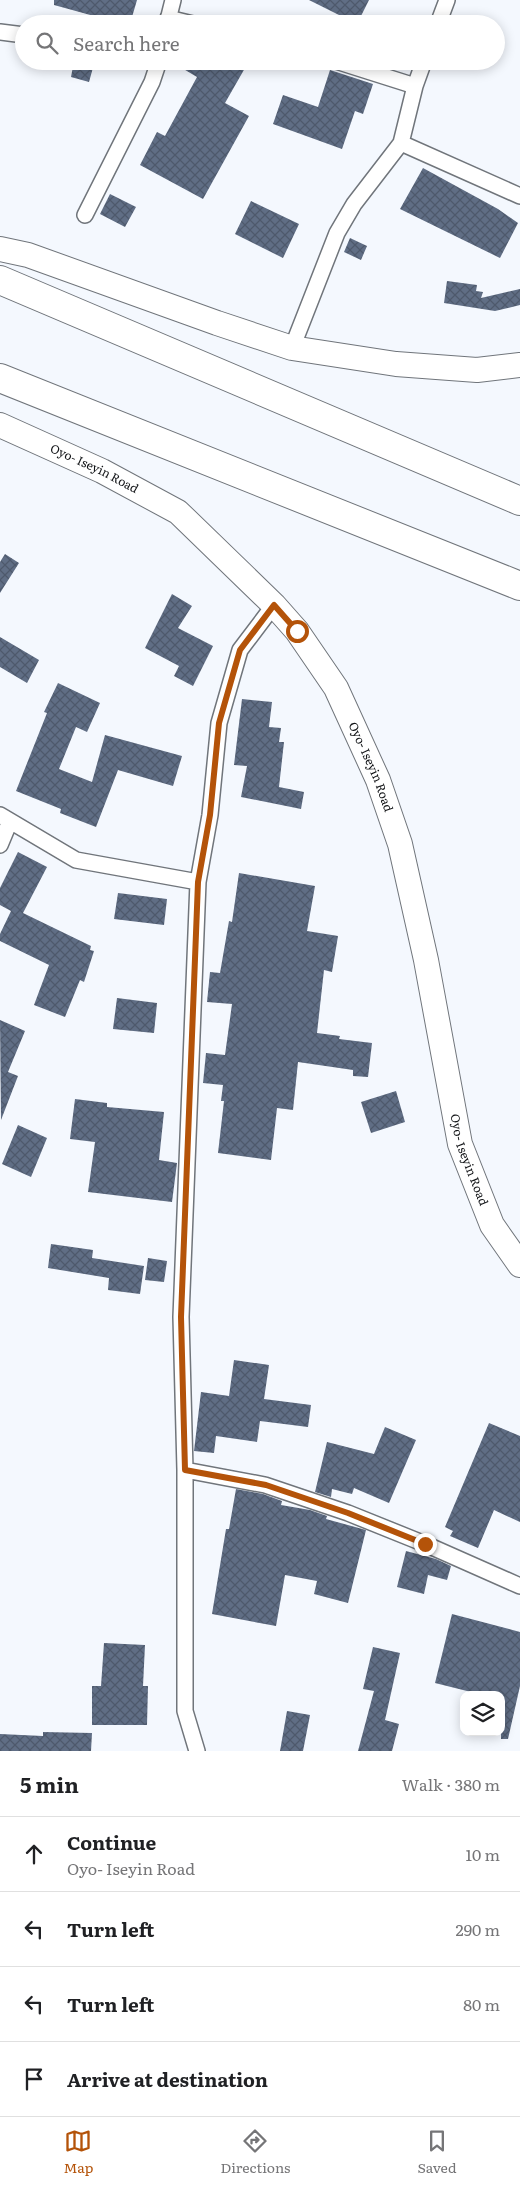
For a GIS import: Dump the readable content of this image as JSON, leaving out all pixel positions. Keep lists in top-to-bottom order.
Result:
{
  "streets": {
    "main road": ["Oyo- Iseyin Road"]
  },
  "page": {
    "search": "Search here",
    "heading": ["5 min", "Walk · 380 m"],
    "list": [
      ["Continue", "Oyo- Iseyin Road", "10 m"],
      ["Turn left", "290 m"],
      ["Turn left", "80 m"],
      "Arrive at destination"
    ],
    "nav": ["Map", "Directions", "Saved"]
  }
}
